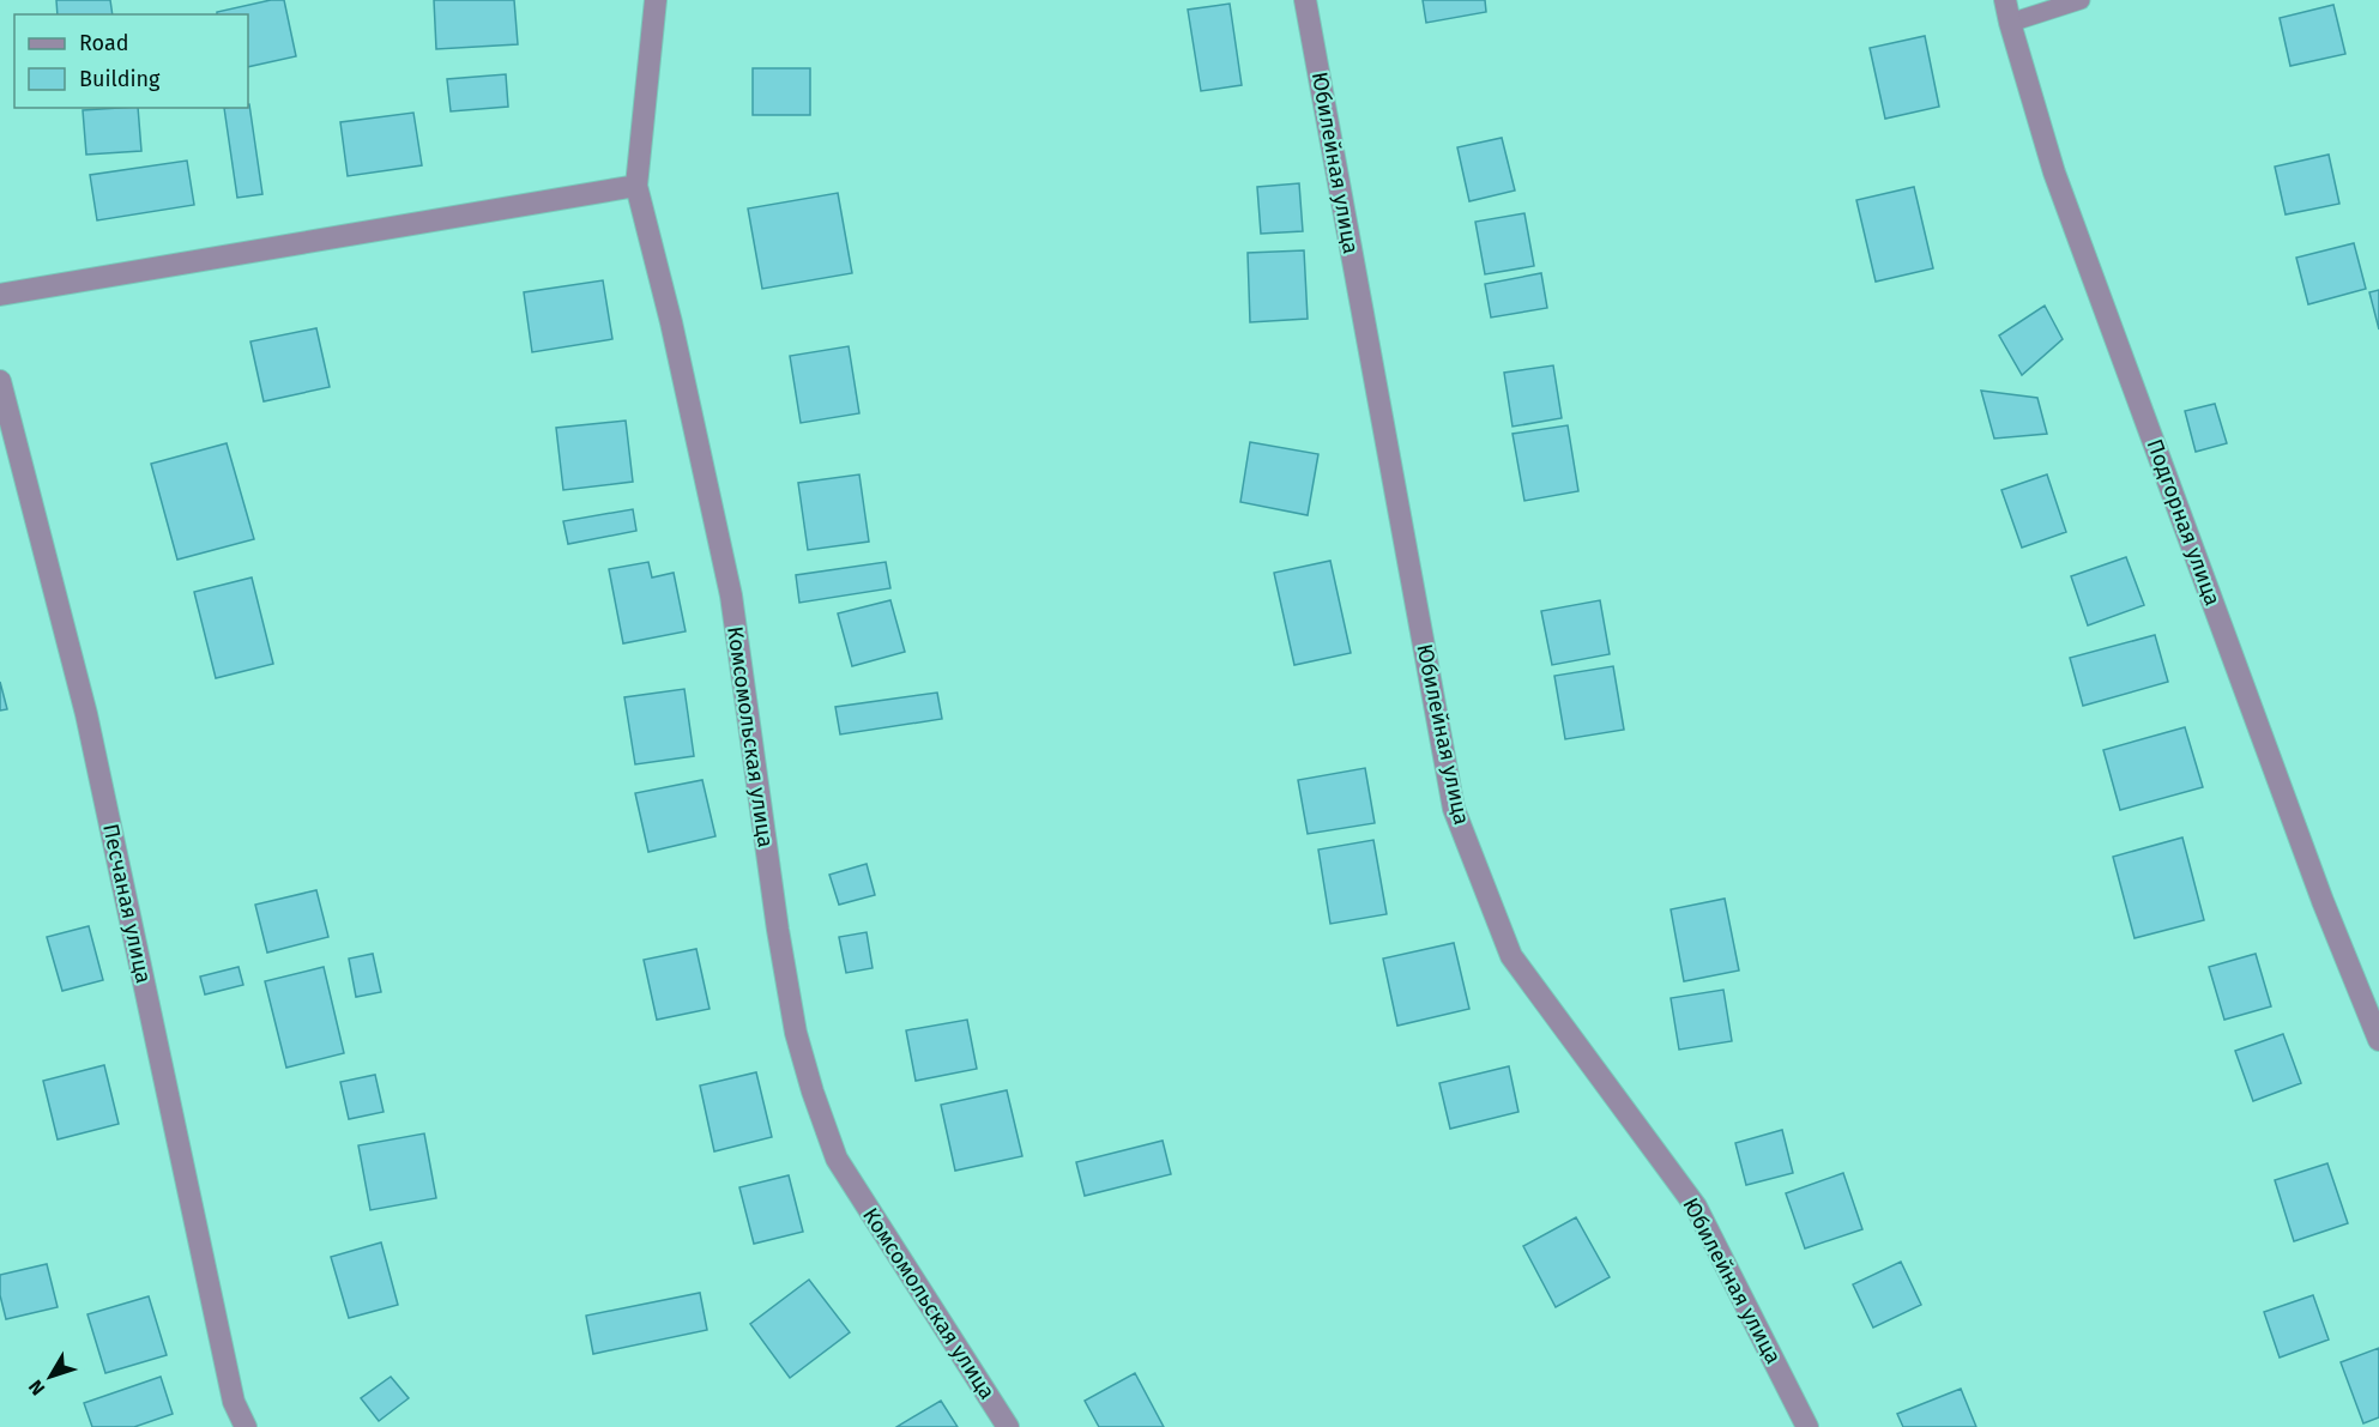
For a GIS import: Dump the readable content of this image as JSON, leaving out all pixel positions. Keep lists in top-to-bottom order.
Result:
{
  "streets": {
    "street": [
      "Юбилейная улица",
      "Подгорная улица",
      "Комсомольская улица",
      "Песчаная улица"
    ]
  },
  "legend": ["Road", "Building"],
  "north": "bottom left"
}
